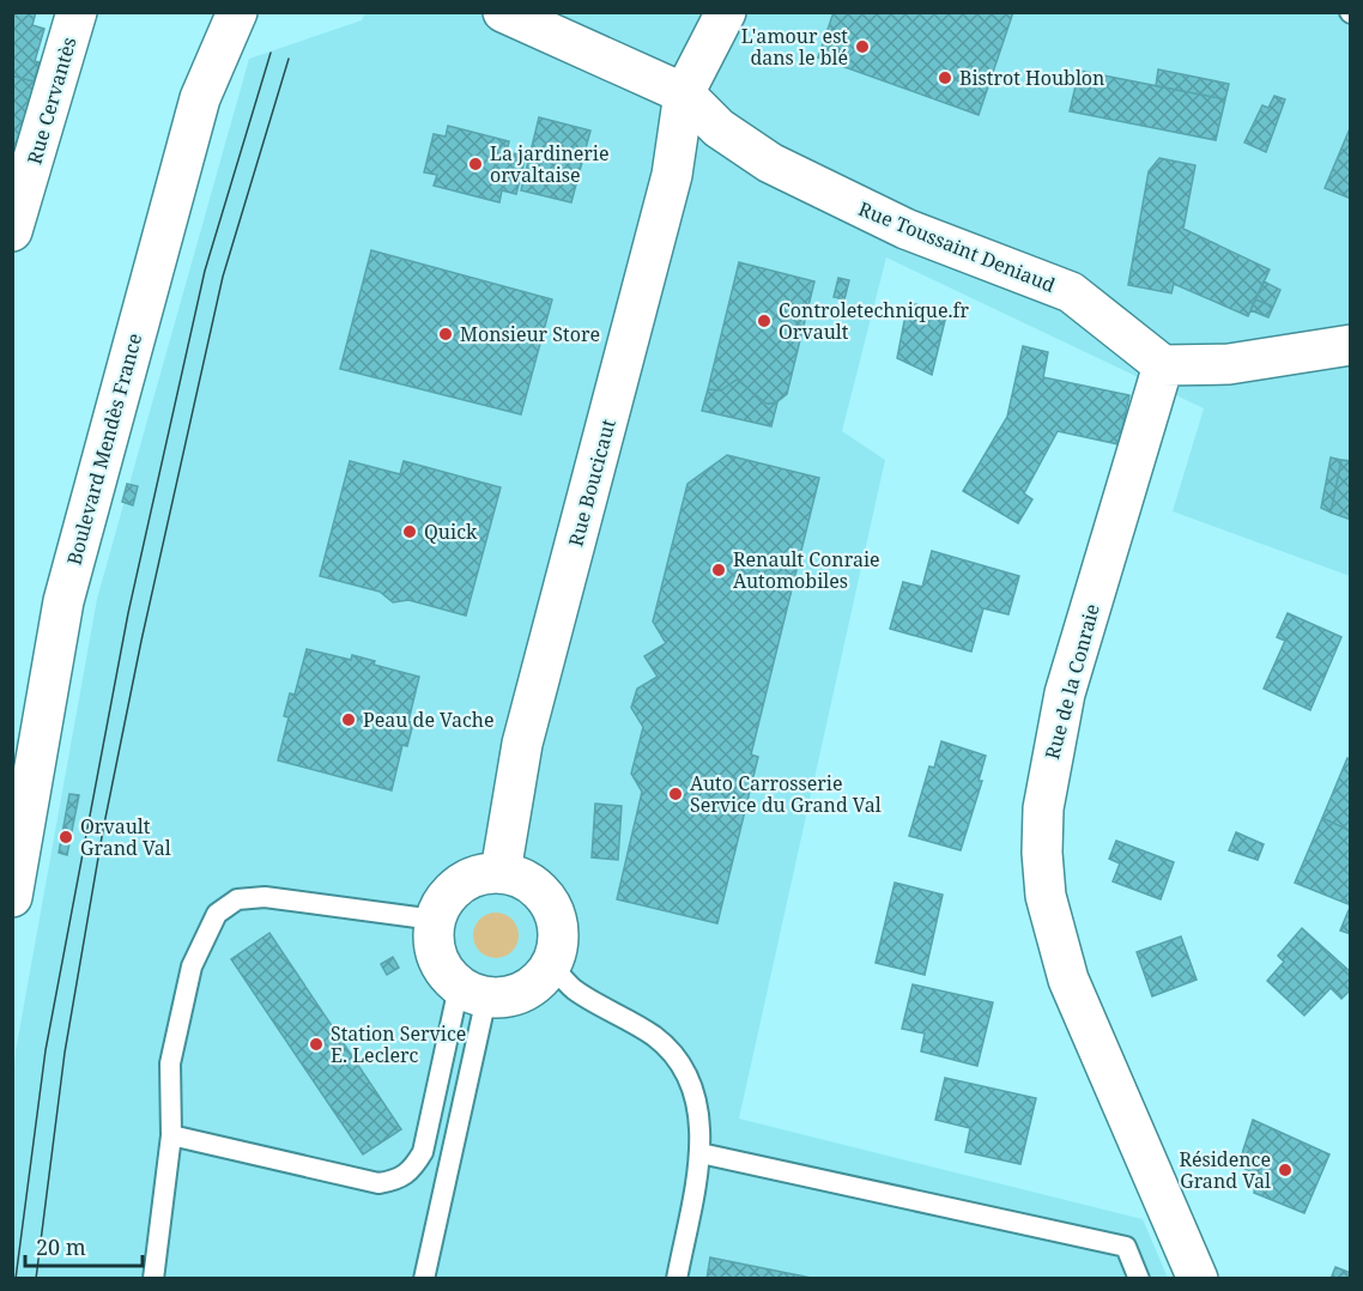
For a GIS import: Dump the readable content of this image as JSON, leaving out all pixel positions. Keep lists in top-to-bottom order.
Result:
{
  "streets": {
    "street": [
      "Rue Cervantès",
      "Rue Toussaint Deniaud",
      "Boulevard Mendès France",
      "Rue Boucicaut",
      "Rue de la Conraie"
    ]
  },
  "crossings": [
    ["Rue Toussaint Deniaud", "Rue Boucicaut"],
    ["Rue Toussaint Deniaud", "Rue de la Conraie"]
  ],
  "places": [
    "L'amour est dans le blé",
    "Bistrot Houblon",
    "La jardinerie orvaltaise",
    "Controletechnique.fr Orvault",
    "Monsieur Store",
    "Quick",
    "Renault Conraie Automobiles",
    "Peau de Vache",
    "Auto Carrosserie Service du Grand Val",
    "Orvault Grand Val",
    "Station Service E. Leclerc",
    "Résidence Grand Val"
  ],
  "scale_bar": "20 m"
}
